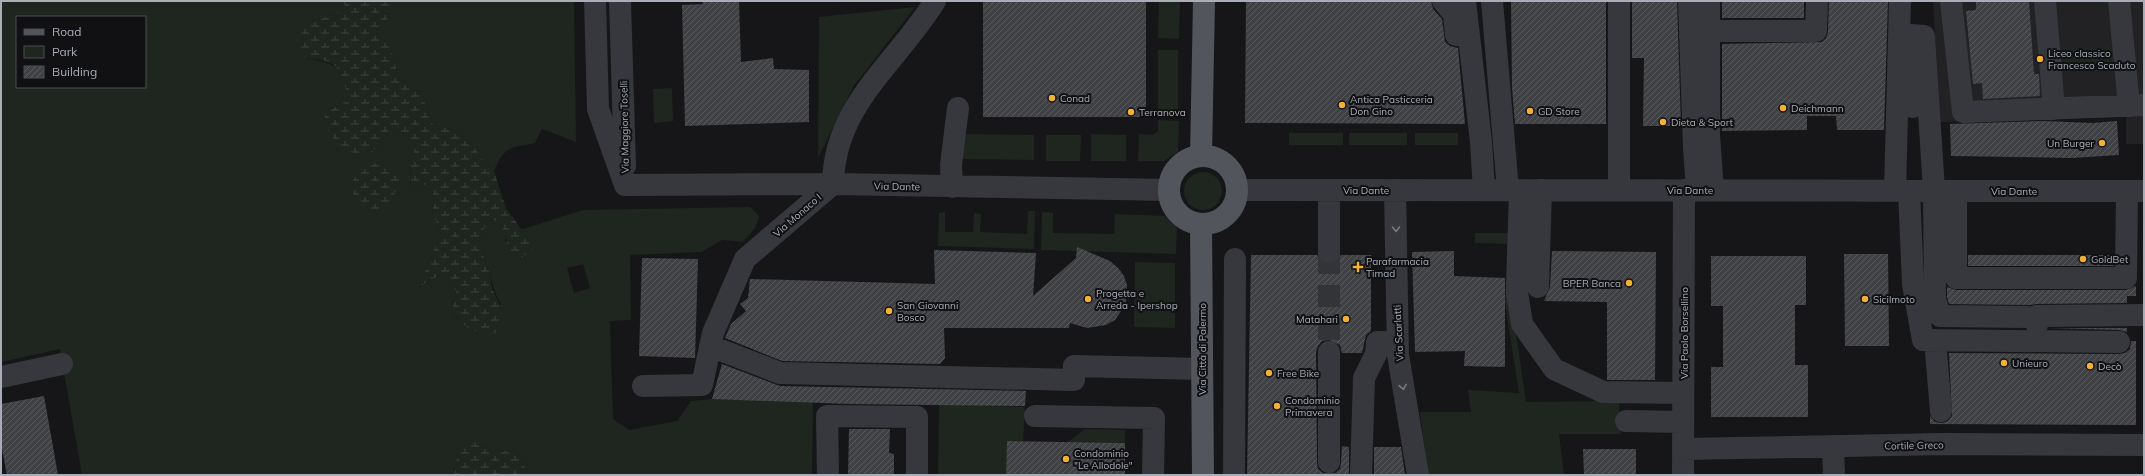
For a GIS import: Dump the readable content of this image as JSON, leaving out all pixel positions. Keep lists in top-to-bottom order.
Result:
{
  "streets": {
    "main road": ["Via Città di Palermo"],
    "street": [
      "Via Maggiore Toselli",
      "Via Dante",
      "Via Monaco I",
      "Via Scarlatti",
      "Via Paolo Borsellino",
      "Cortile Greco"
    ]
  },
  "crossings": [
    ["Via Maggiore Toselli", "Via Dante"],
    ["Via Dante", "Via Monaco I"],
    ["Via Dante", "Via Scarlatti"],
    ["Via Dante", "Via Paolo Borsellino"],
    ["Via Dante", "Via Città di Palermo"],
    ["Via Paolo Borsellino", "Cortile Greco"]
  ],
  "places": {
    "other": [
      "Liceo classico Francesco Scaduto",
      "Conad",
      "Antica Pasticceria Don Gino",
      "Deichmann",
      "GD Store",
      "Terranova",
      "Dieta & Sport",
      "Un Burger",
      "GoldBet",
      "BPER Banca",
      "Progetta e Arreda - Ipershop",
      "Sicilmoto",
      "San Giovanni Bosco",
      "Matahari",
      "Unieuro",
      "Decò",
      "Free Bike",
      "Condominio Primavera",
      "Condominio \"Le Allodole\""
    ],
    "health": ["Parafarmacia Timad"]
  },
  "legend": ["Road", "Park", "Building"]
}
